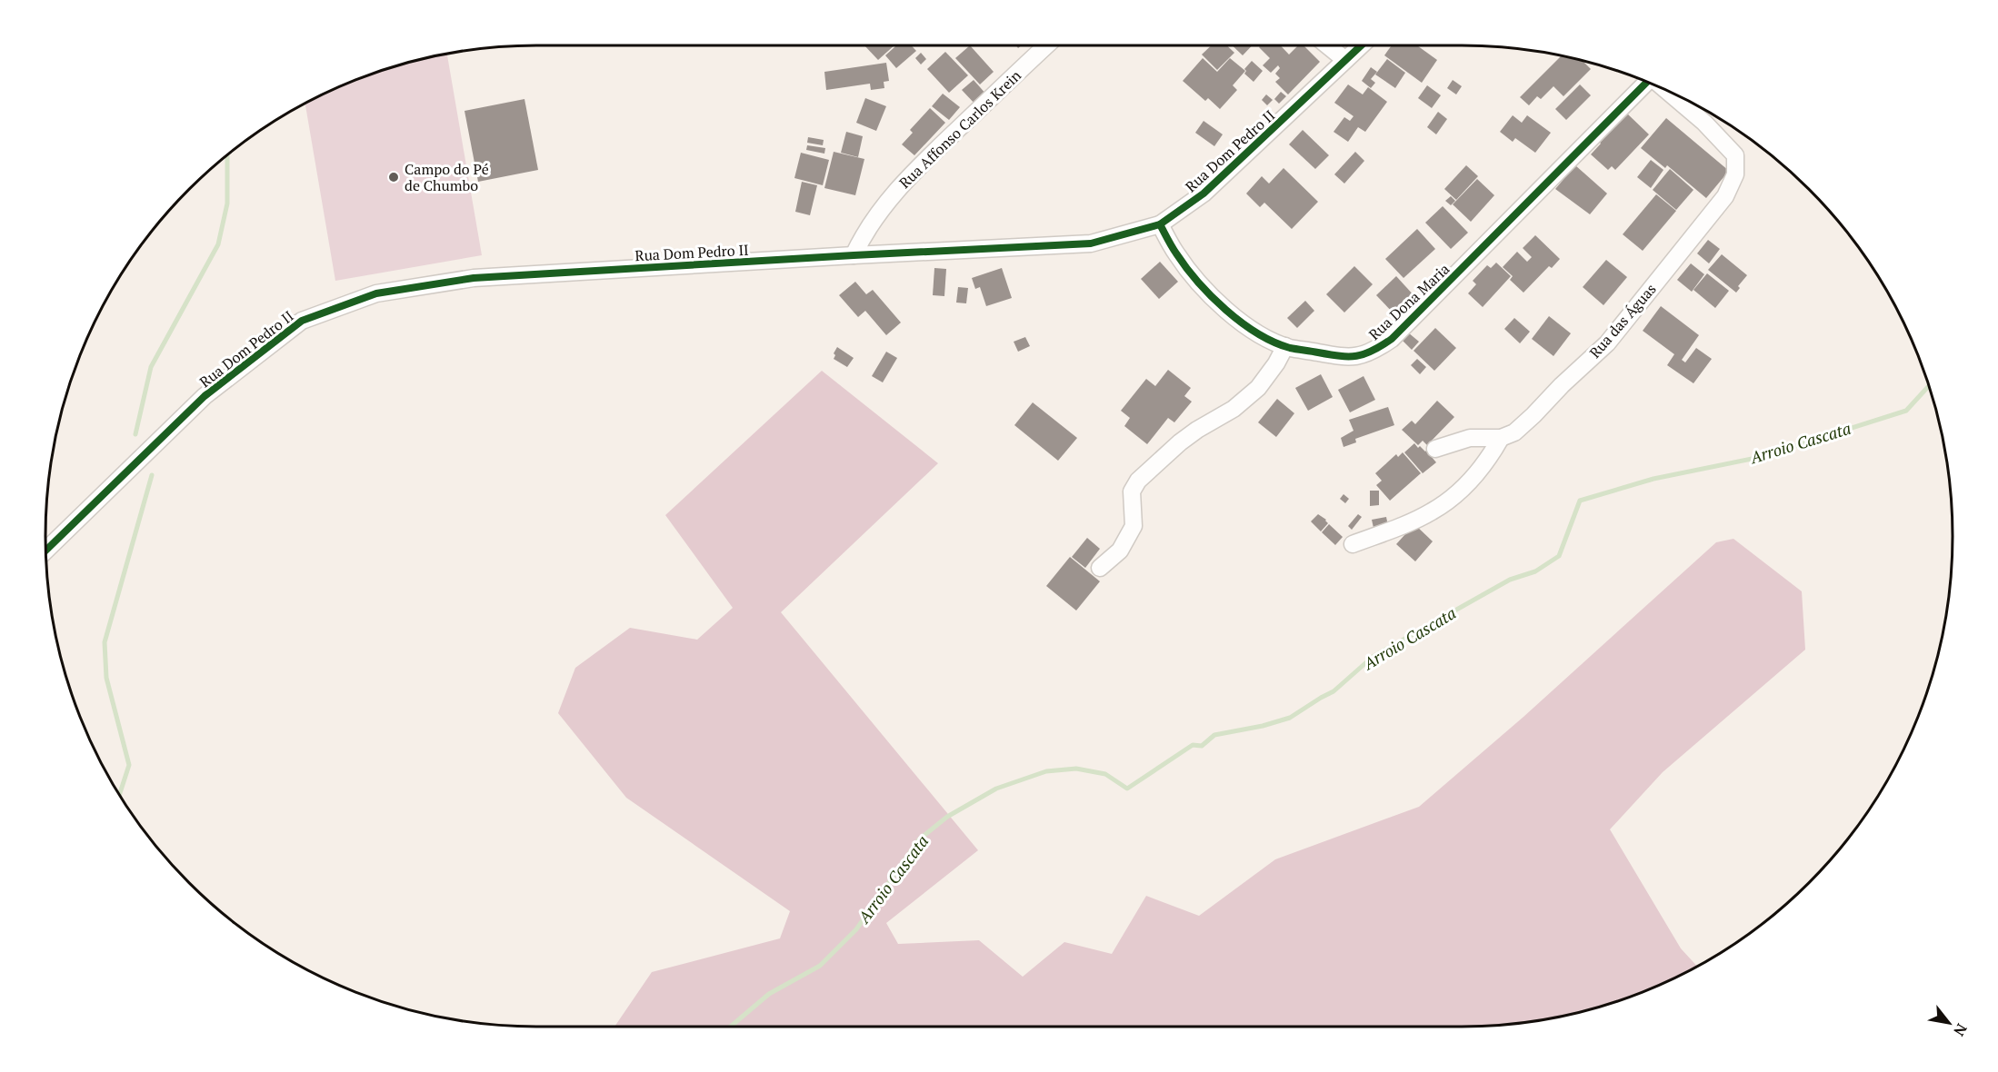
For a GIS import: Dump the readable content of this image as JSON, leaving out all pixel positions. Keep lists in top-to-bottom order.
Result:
{
  "streets": {
    "street": [
      "Rua Affonso Carlos Krein",
      "Rua Dom Pedro II",
      "Rua Dona Maria",
      "Rua das Águas"
    ]
  },
  "crossings": [
    ["Rua Affonso Carlos Krein", "Rua Dom Pedro II"],
    ["Rua Dom Pedro II", "Rua Dona Maria"]
  ],
  "water": ["Arroio Cascata"],
  "places": ["Campo do Pé de Chumbo"],
  "north": "bottom right"
}
